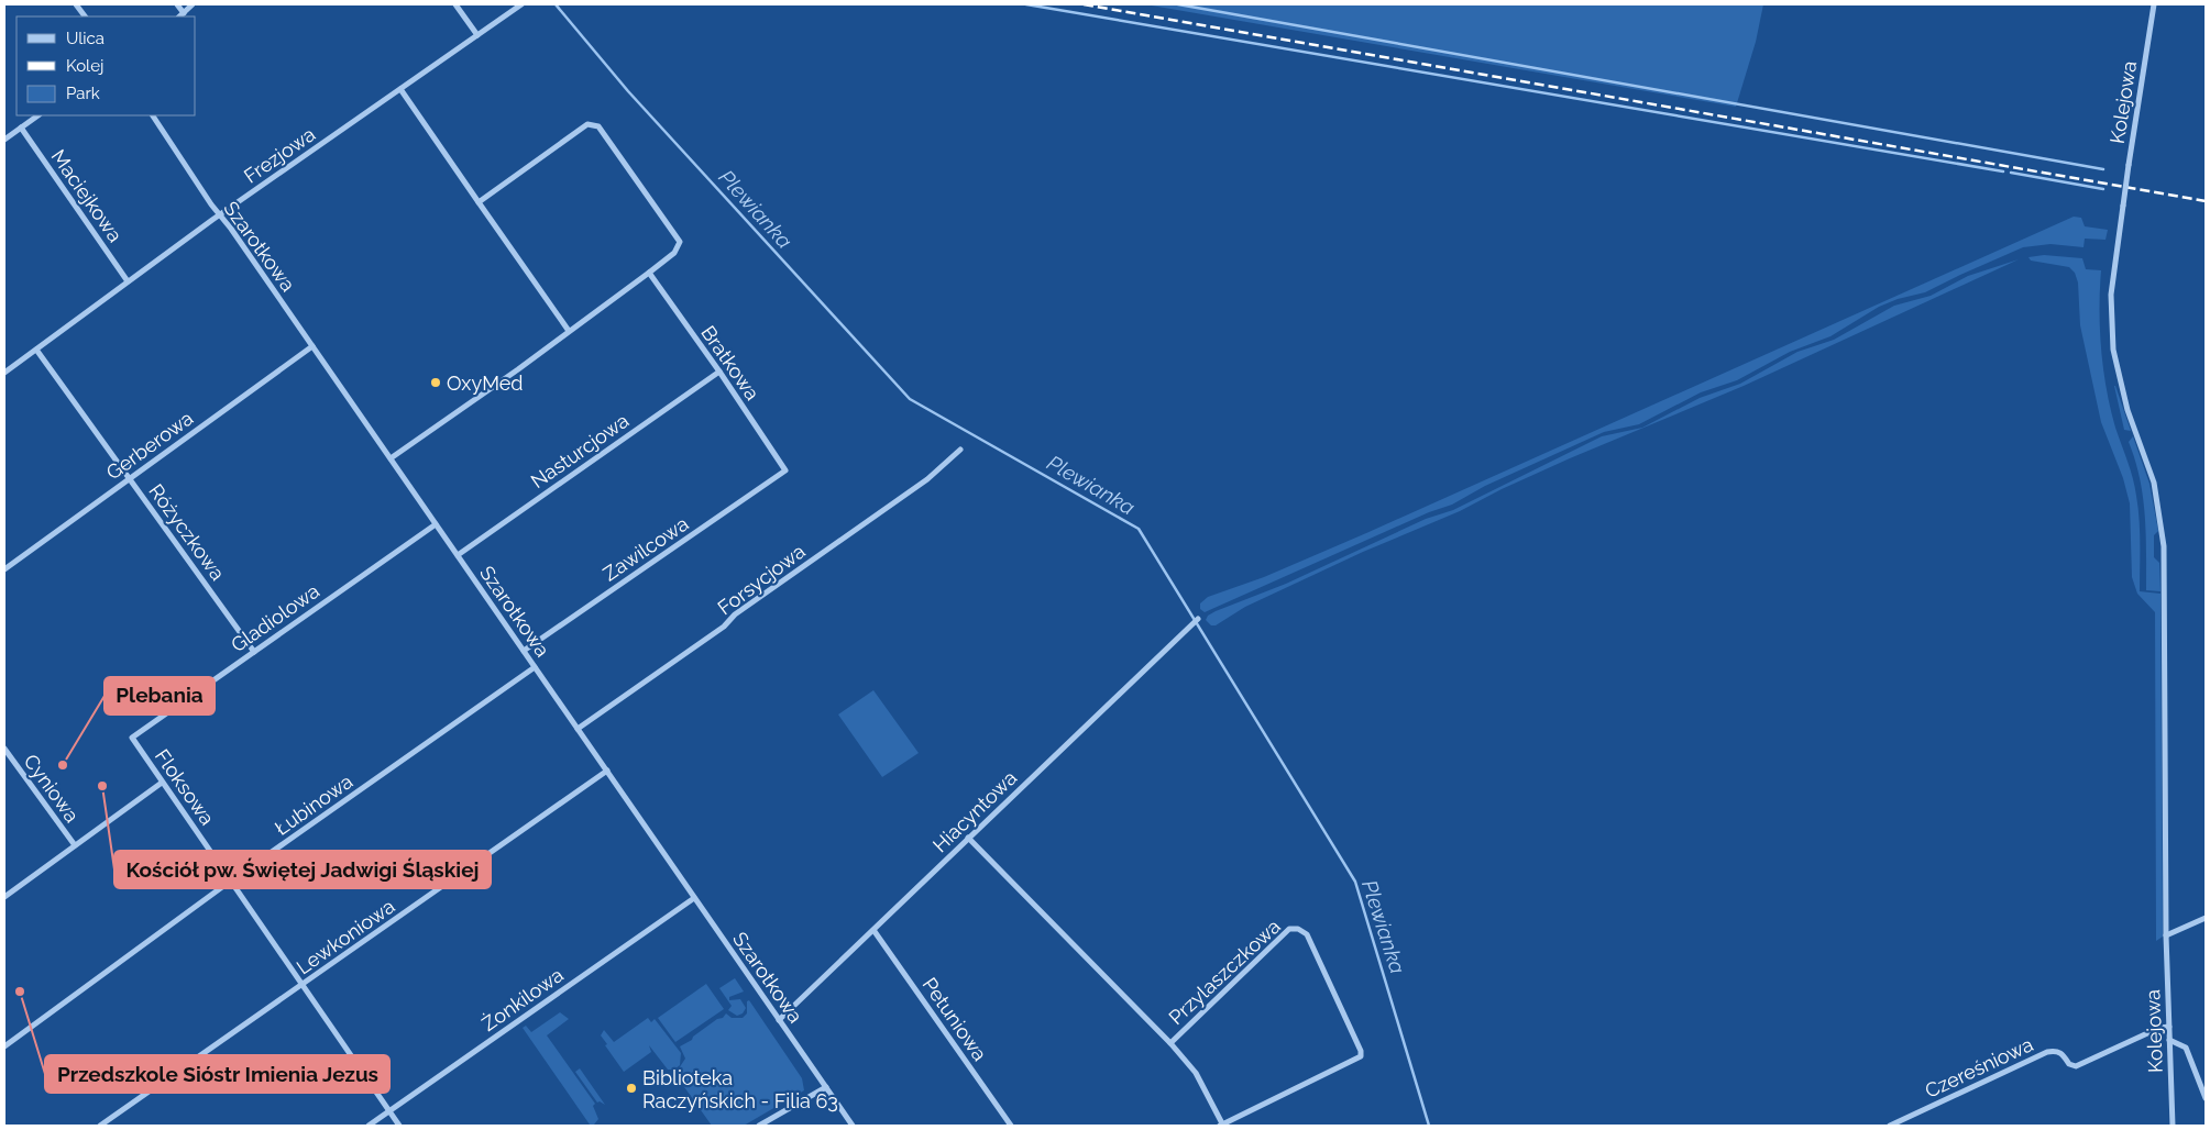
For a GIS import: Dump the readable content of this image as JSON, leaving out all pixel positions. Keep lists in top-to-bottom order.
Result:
{
  "streets": {
    "street": [
      "Kolejowa",
      "Frezjowa",
      "Maciejkowa",
      "Szarotkowa",
      "Bratkowa",
      "Gerberowa",
      "Nasturcjowa",
      "Różyczkowa",
      "Zawilcowa",
      "Forsycjowa",
      "Gladiolowa",
      "Floksowa",
      "Cyniowa",
      "Łubinowa",
      "Hiacyntowa",
      "Lewkoniowa",
      "Przylaszczkowa",
      "Żonkilowa",
      "Petuniowa",
      "Czereśniowa"
    ]
  },
  "crossings": [
    ["Kolejowa", "Czereśniowa"],
    ["Frezjowa", "Maciejkowa"],
    ["Frezjowa", "Szarotkowa"],
    ["Frezjowa", "Różyczkowa"],
    ["Szarotkowa", "Gerberowa"],
    ["Szarotkowa", "Nasturcjowa"],
    ["Szarotkowa", "Zawilcowa"],
    ["Szarotkowa", "Forsycjowa"],
    ["Szarotkowa", "Gladiolowa"],
    ["Szarotkowa", "Łubinowa"],
    ["Szarotkowa", "Hiacyntowa"],
    ["Szarotkowa", "Lewkoniowa"],
    ["Szarotkowa", "Żonkilowa"],
    ["Bratkowa", "Nasturcjowa"],
    ["Bratkowa", "Zawilcowa"],
    ["Gerberowa", "Różyczkowa"],
    ["Różyczkowa", "Gladiolowa"],
    ["Gladiolowa", "Floksowa"],
    ["Floksowa", "Łubinowa"],
    ["Floksowa", "Lewkoniowa"],
    ["Floksowa", "Żonkilowa"],
    ["Hiacyntowa", "Przylaszczkowa"],
    ["Hiacyntowa", "Petuniowa"]
  ],
  "water": ["Plewianka"],
  "places": [
    "OxyMed",
    "Plebania",
    "Kościół pw. Świętej Jadwigi Śląskiej",
    "Przedszkole Sióstr Imienia Jezus",
    "Biblioteka Raczyńskich - Filia 63"
  ],
  "legend": ["Ulica", "Kolej", "Park"]
}
